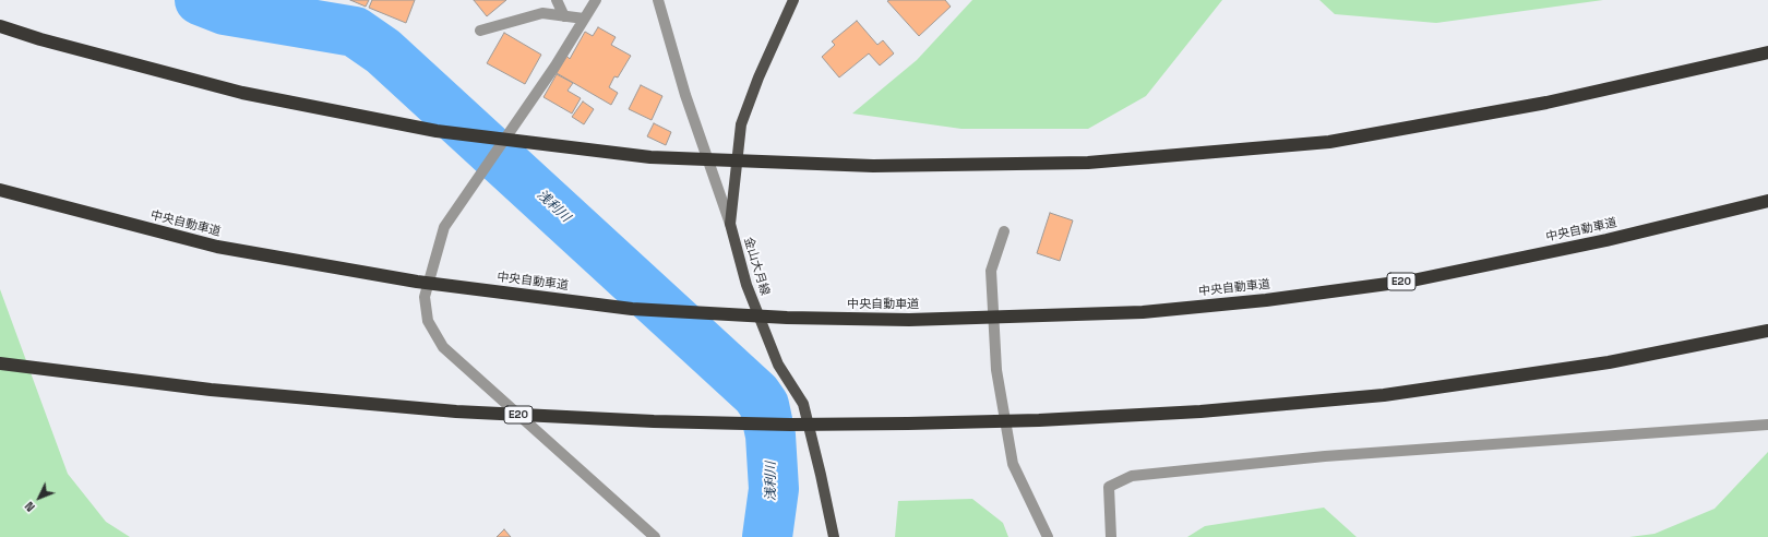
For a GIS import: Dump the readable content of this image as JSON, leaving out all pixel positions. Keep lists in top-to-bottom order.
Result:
{
  "streets": {
    "highway": ["中央自動車道", "E20"],
    "main road": ["金山大月線"]
  },
  "water": ["浅利川"],
  "north": "bottom left"
}
